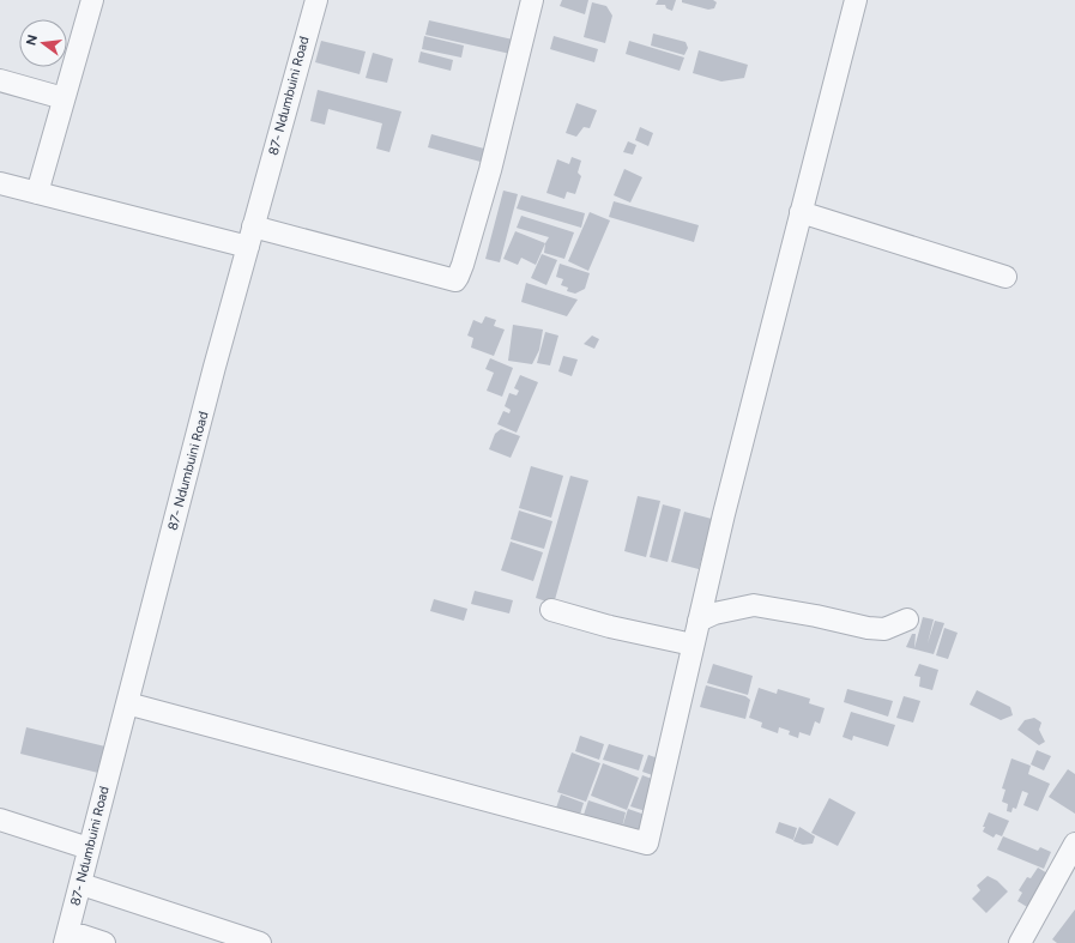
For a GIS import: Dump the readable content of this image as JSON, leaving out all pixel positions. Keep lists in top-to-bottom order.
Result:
{
  "streets": {
    "street": ["87- Ndumbuini Road"]
  },
  "north": "left"
}
